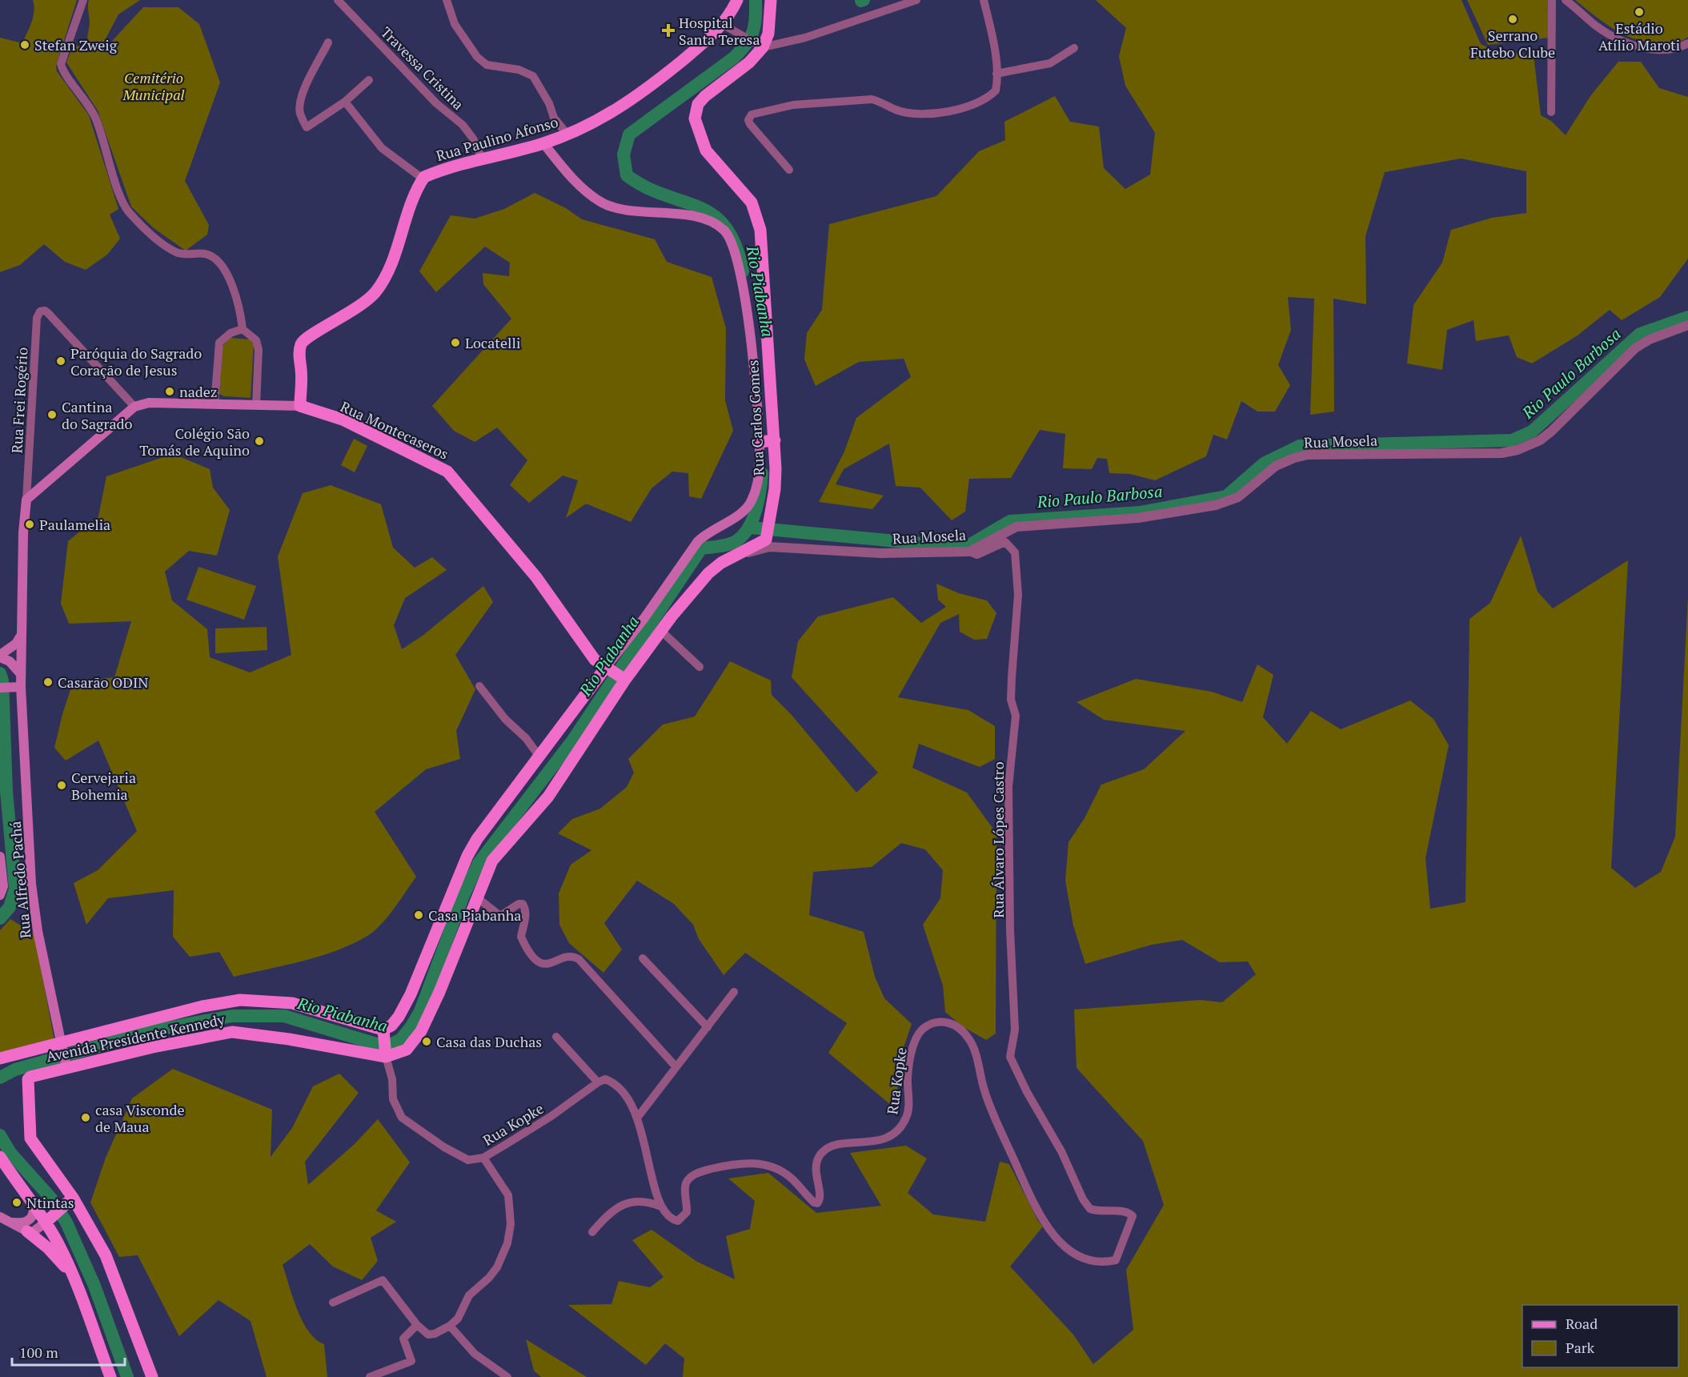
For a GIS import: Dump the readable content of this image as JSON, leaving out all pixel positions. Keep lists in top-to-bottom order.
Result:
{
  "streets": {
    "main road": [
      "Rua Paulino Afonso",
      "Rua Carlos Gomes",
      "Rua Montecaseros",
      "Rua Alfredo Pachá",
      "Avenida Presidente Kennedy"
    ],
    "street": [
      "Travessa Cristina",
      "Rua Frei Rogério",
      "Rua Mosela",
      "Rua Álvaro Lópes Castro",
      "Rua Kopke"
    ]
  },
  "crossings": [
    ["Travessa Cristina", "Rua Paulino Afonso"],
    ["Rua Paulino Afonso", "Rua Montecaseros"],
    ["Rua Frei Rogério", "Rua Montecaseros"],
    ["Rua Frei Rogério", "Rua Alfredo Pachá"],
    ["Rua Carlos Gomes", "Rua Mosela"],
    ["Rua Mosela", "Rua Álvaro Lópes Castro"],
    ["Rua Álvaro Lópes Castro", "Rua Kopke"],
    ["Rua Alfredo Pachá", "Avenida Presidente Kennedy"],
    ["Avenida Presidente Kennedy", "Rua Kopke"]
  ],
  "water": ["Rio Piabanha", "Rio Paulo Barbosa"],
  "parks": ["Cemitério Municipal"],
  "places": {
    "other": [
      "Estádio Atílio Maroti",
      "Serrano Futebo Clube",
      "Stefan Zweig",
      "Locatelli",
      "Paróquia do Sagrado Coração de Jesus",
      "nadez",
      "Cantina do Sagrado",
      "Colégio São Tomás de Aquino",
      "Paulamelia",
      "Casarão ODIN",
      "Cervejaria Bohemia",
      "Casa Piabanha",
      "Casa das Duchas",
      "casa Visconde de Maua",
      "Ntintas"
    ],
    "health": ["Hospital Santa Teresa"]
  },
  "legend": ["Road", "Park"],
  "scale_bar": "100 m"
}
